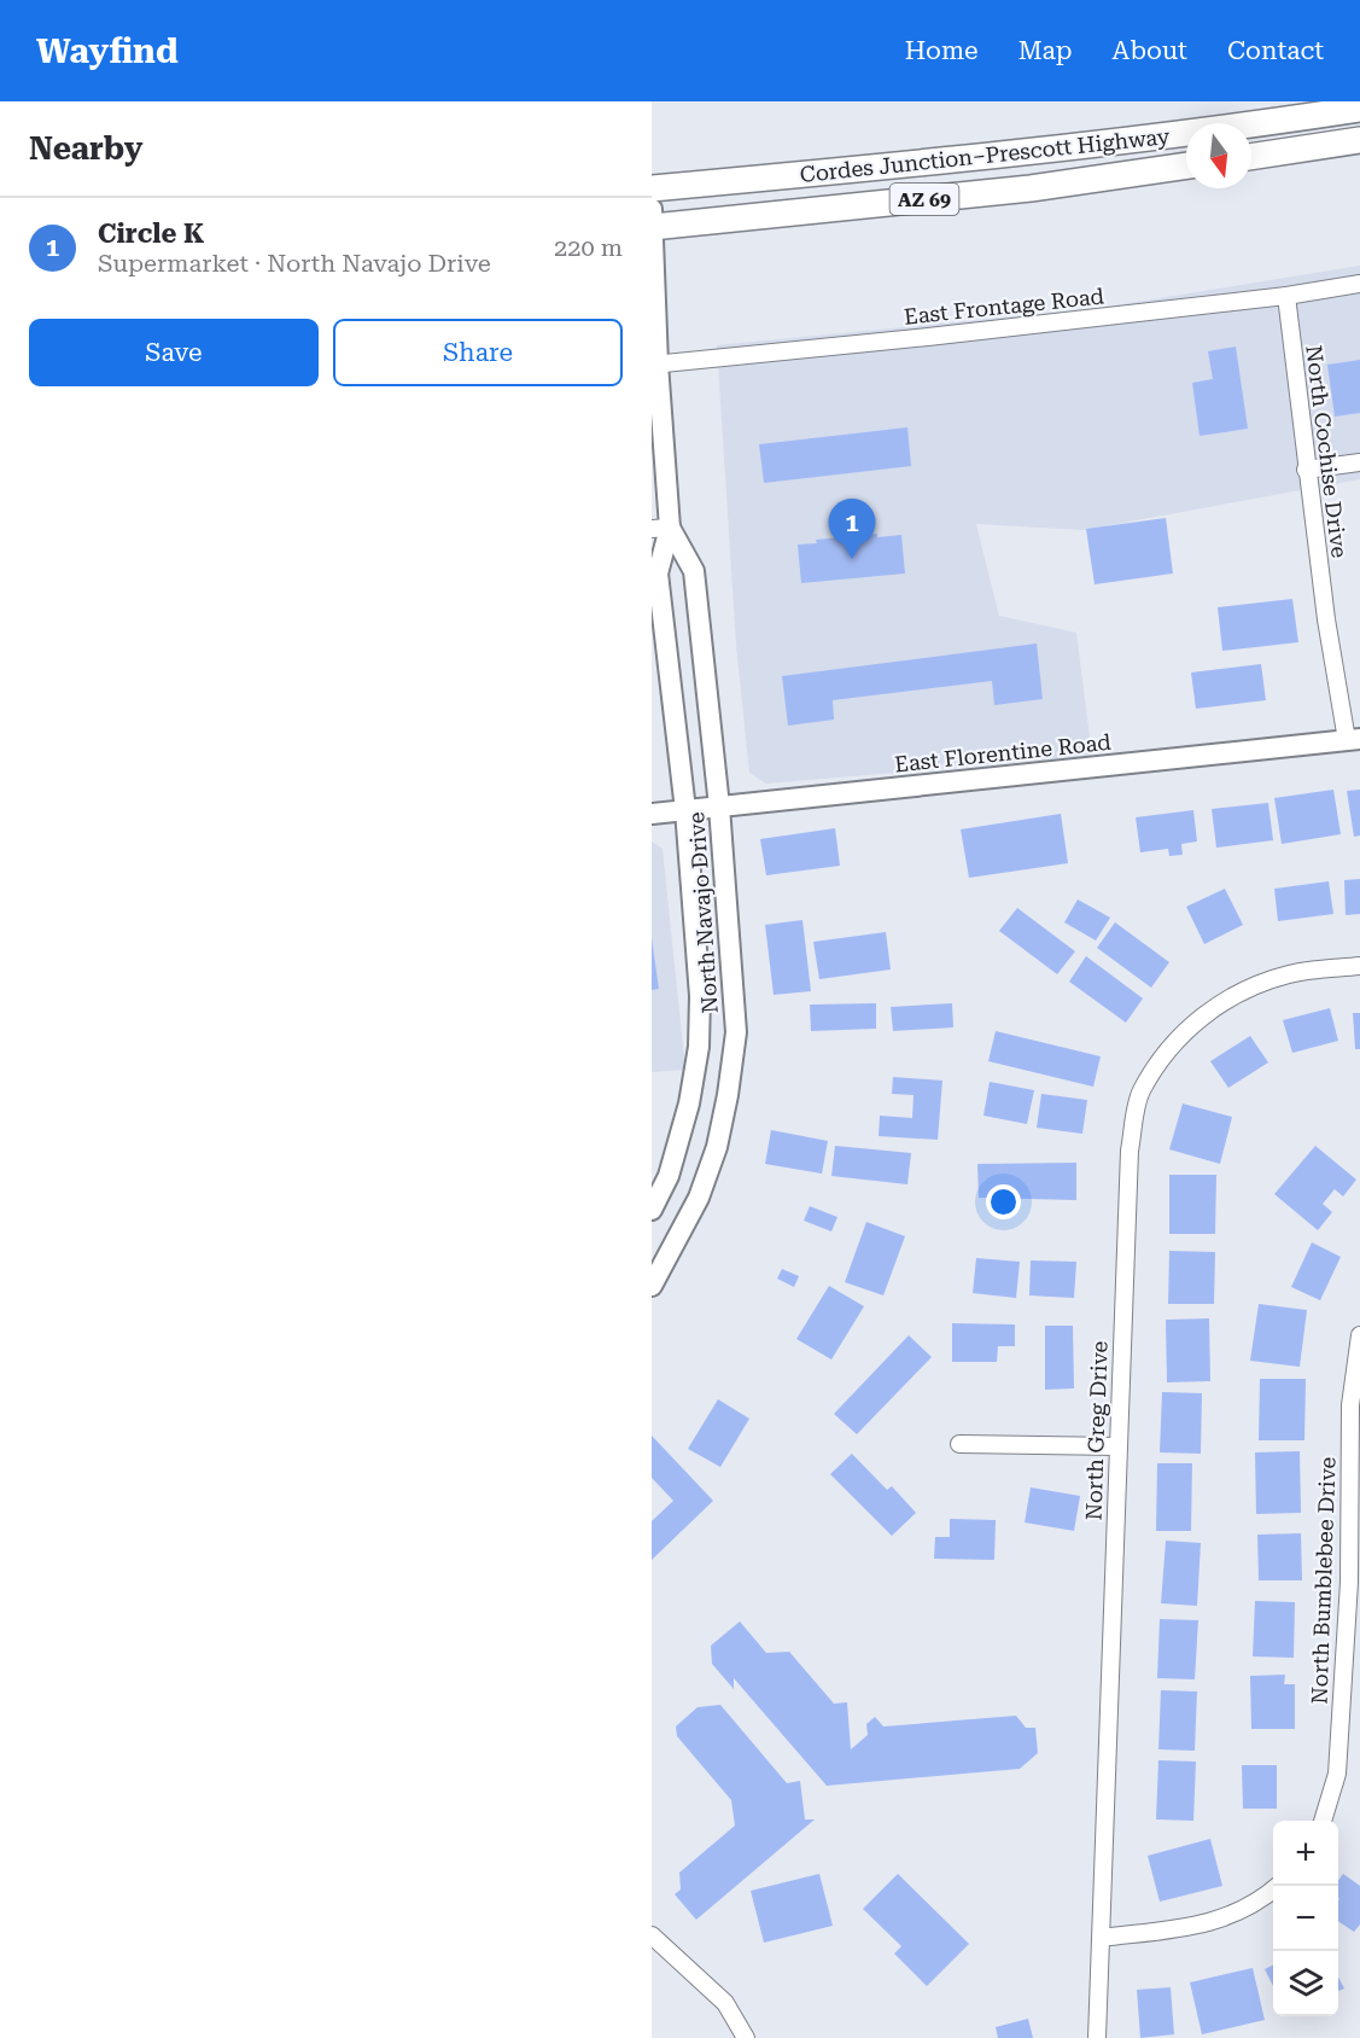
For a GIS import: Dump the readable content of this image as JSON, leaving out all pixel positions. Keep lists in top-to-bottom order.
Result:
{
  "streets": {
    "main road": ["Cordes Junction–Prescott Highway", "AZ 69"],
    "street": [
      "East Frontage Road",
      "North Cochise Drive",
      "East Florentine Road",
      "North Navajo Drive",
      "North Greg Drive",
      "North Bumblebee Drive"
    ]
  },
  "crossings": [
    ["Cordes Junction–Prescott Highway", "North Navajo Drive"],
    ["East Frontage Road", "North Cochise Drive"],
    ["East Frontage Road", "North Navajo Drive"],
    ["North Cochise Drive", "East Florentine Road"],
    ["East Florentine Road", "North Navajo Drive"]
  ],
  "north": "bottom",
  "page": {
    "header": "Wayfind",
    "nav": [
      "Home",
      "Map",
      "About",
      "Contact"
    ],
    "heading": "Nearby",
    "list": [
      {
        "mark": "1",
        "name": "Circle K",
        "note": "Supermarket · North Navajo Drive",
        "value": "220 m"
      }
    ],
    "buttons": ["Save", "Share"],
    "pins": "1",
    "map_buttons": ["+", "−"]
  }
}
